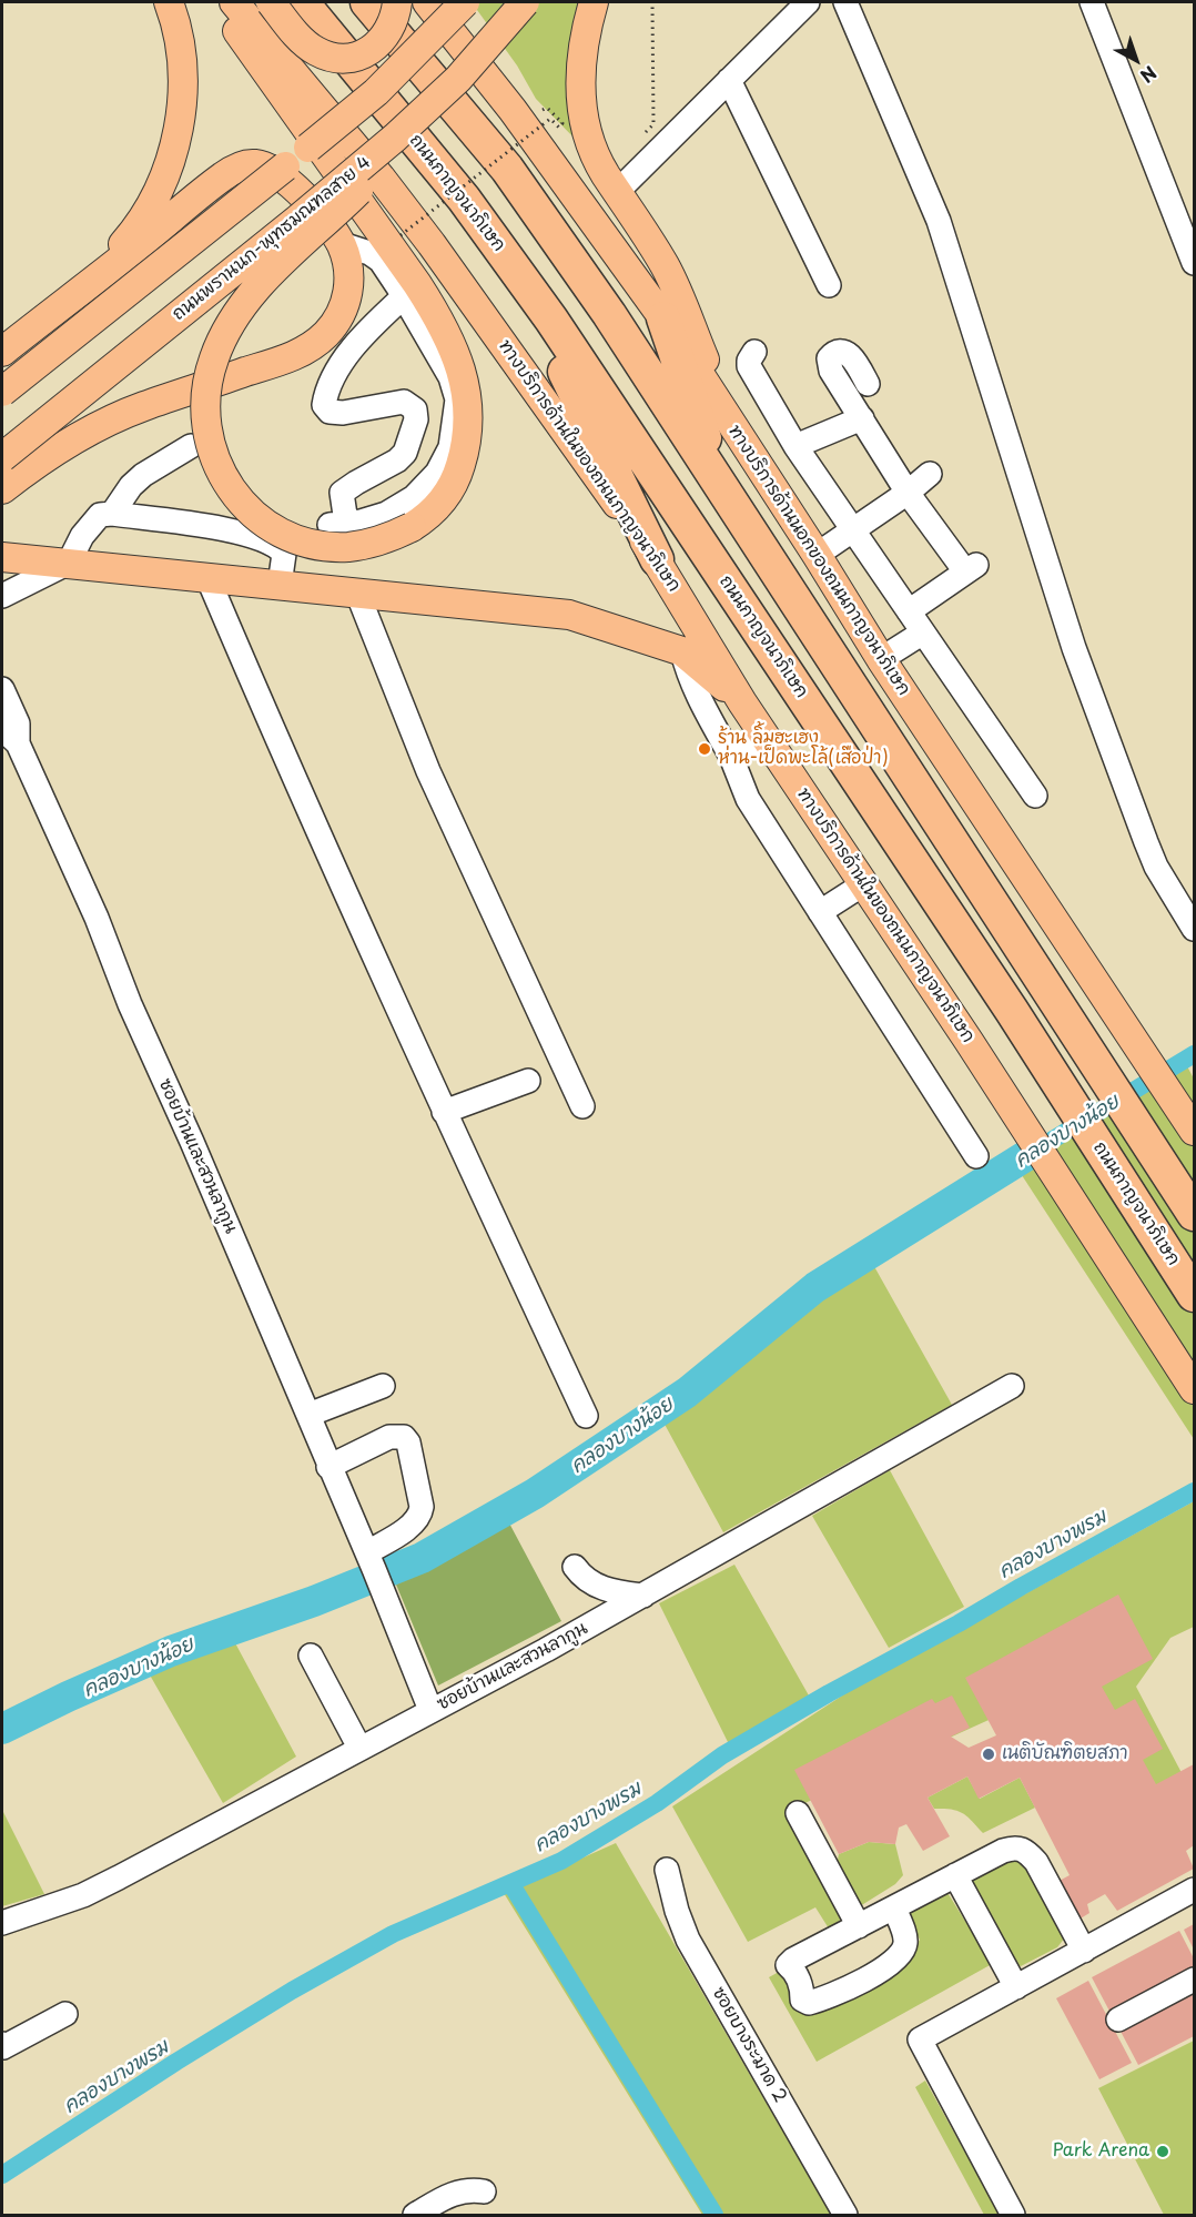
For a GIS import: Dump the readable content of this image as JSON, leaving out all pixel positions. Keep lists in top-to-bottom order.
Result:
{
  "streets": {
    "highway": ["ถนนกาญจนาภิเษก"],
    "main road": ["ถนนพรานนก-พุทธมณฑลสาย 4", "ทางบริการด้านในของถนนกาญจนาภิเษก", "ทางบริการด้านนอกของถนนกาญจนาภิเษก"],
    "street": ["ซอยบ้านและสวนลากูน", "ซอยบางระมาด 2"]
  },
  "water": ["คลองบางน้อย", "คลองบางพรม"],
  "places": ["ร้าน ลิ้มฮะเฮง ห่าน-เป็ดพะโล้(เสือป่า)", "เนติบัณฑิตยสภา", "Park Arena"],
  "north": "bottom right"
}
